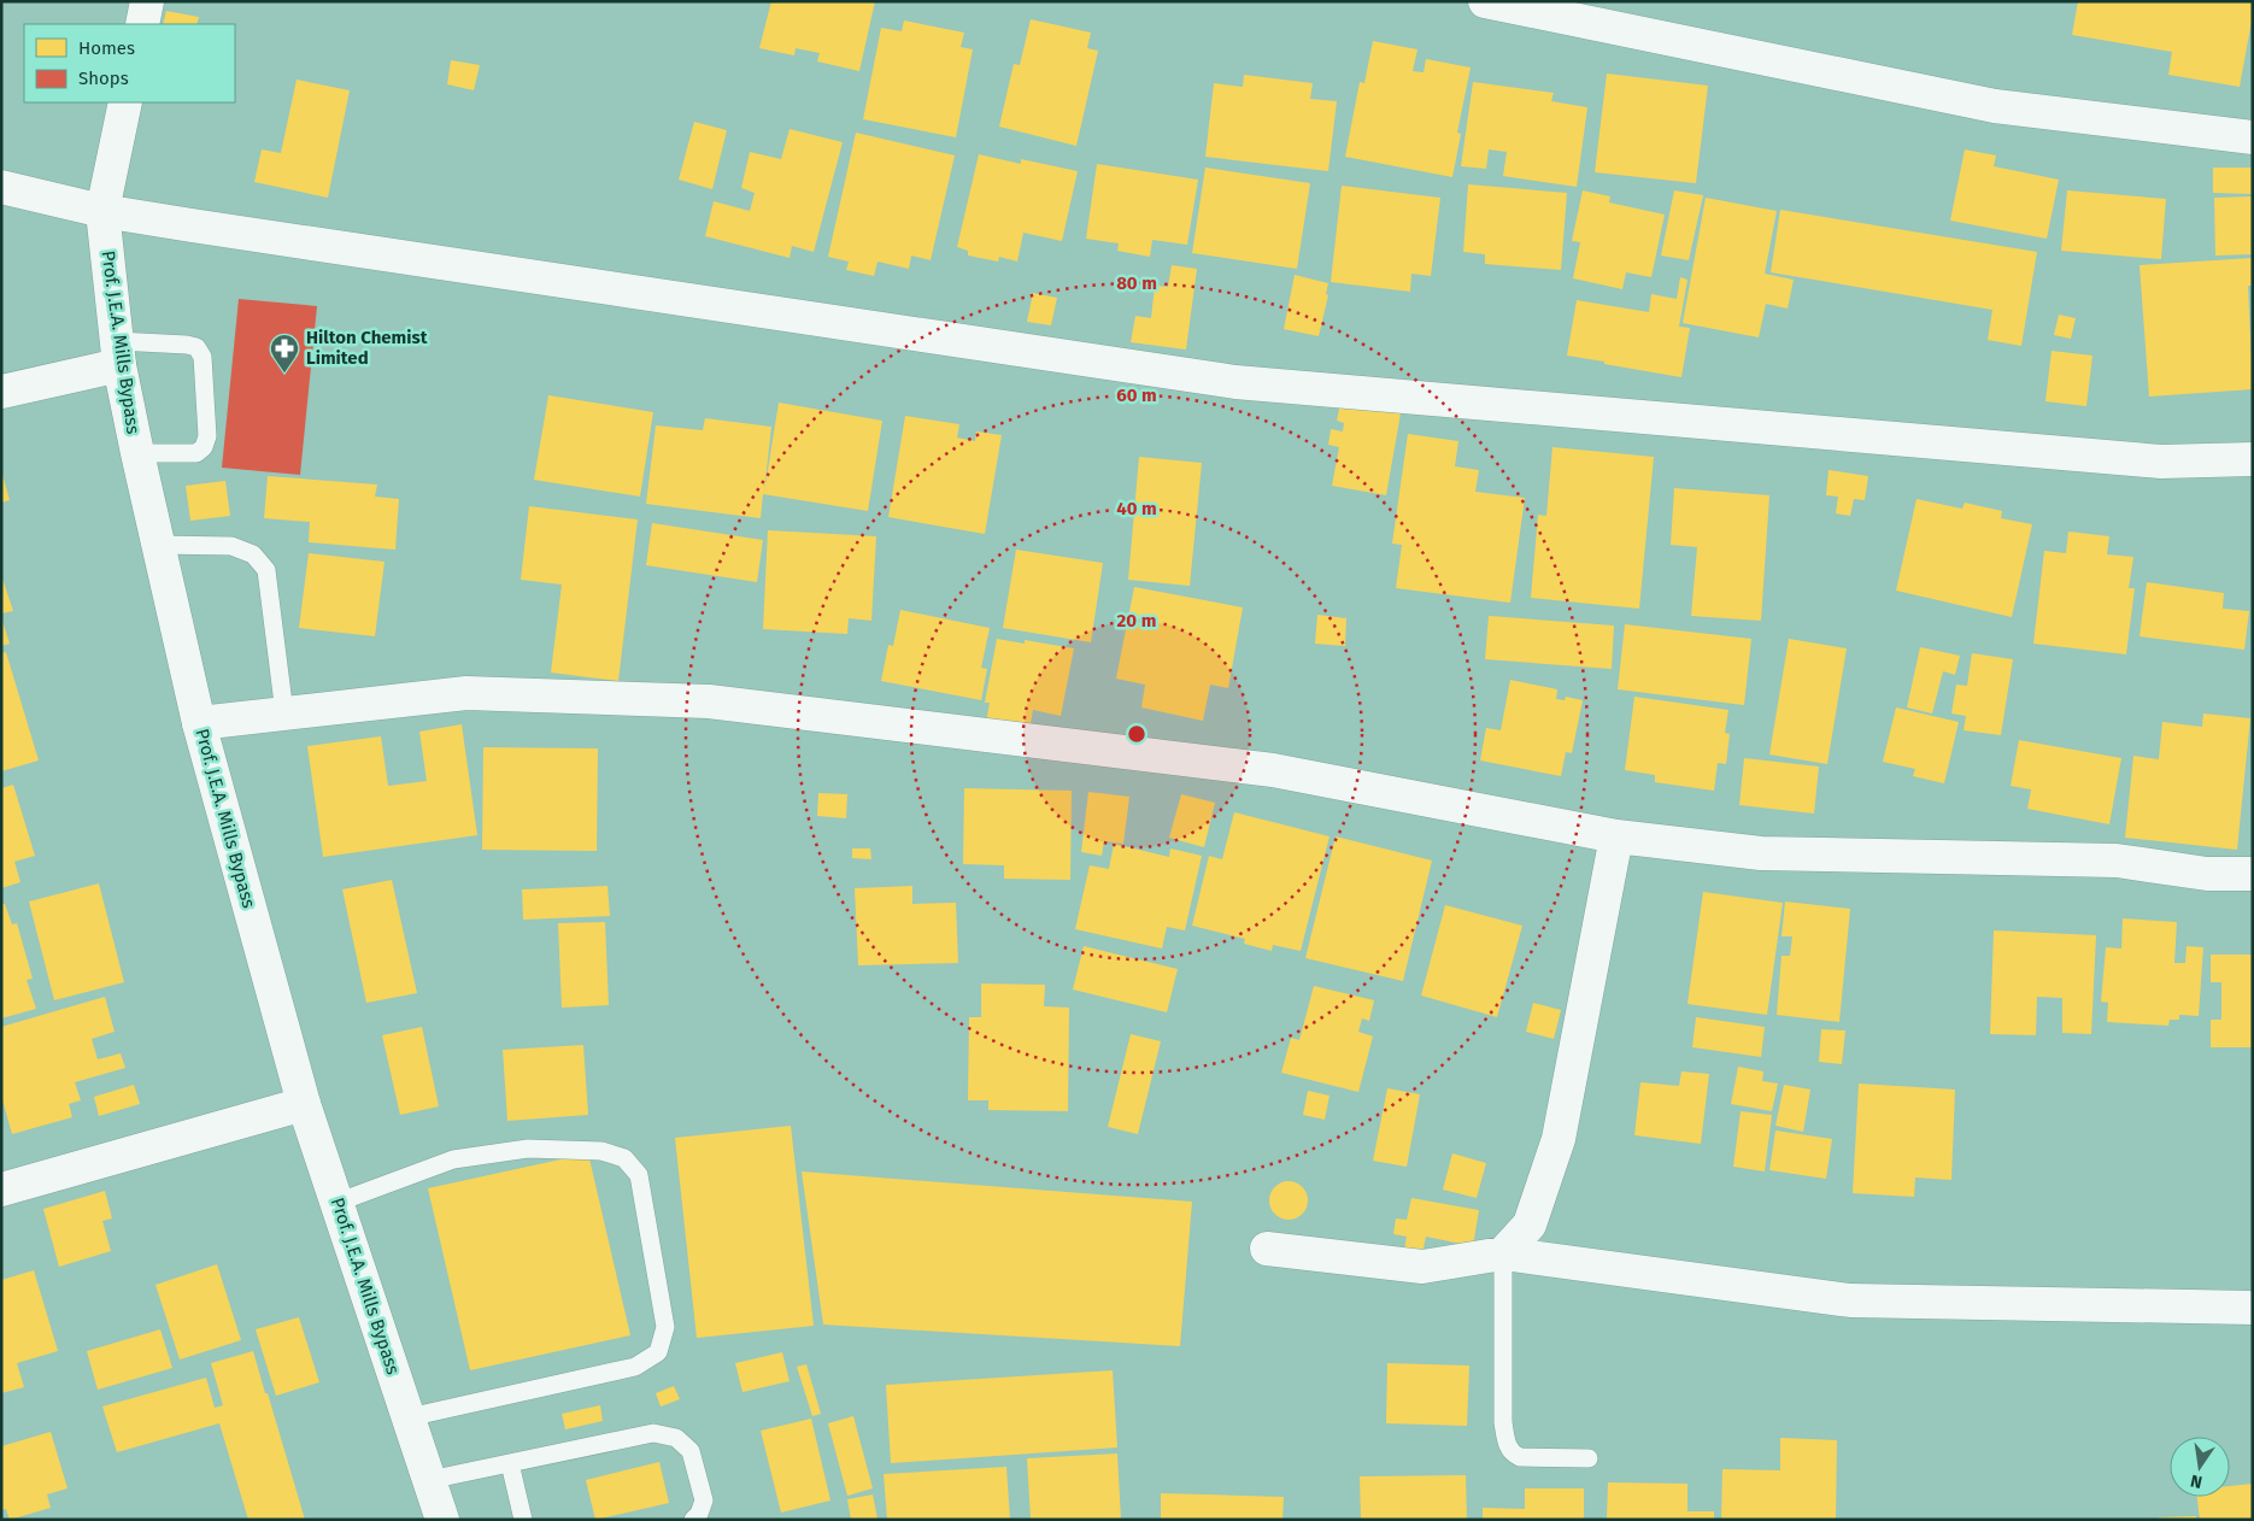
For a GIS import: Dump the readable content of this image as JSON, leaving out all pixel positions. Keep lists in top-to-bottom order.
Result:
{
  "streets": {
    "street": ["Prof. J.E.A. Mills Bypass"]
  },
  "places": {
    "pharmacy": ["Hilton Chemist Limited"]
  },
  "legend": ["Homes", "Shops"],
  "north": "bottom",
  "rings": [
    "80 m",
    "60 m",
    "40 m",
    "20 m"
  ]
}
